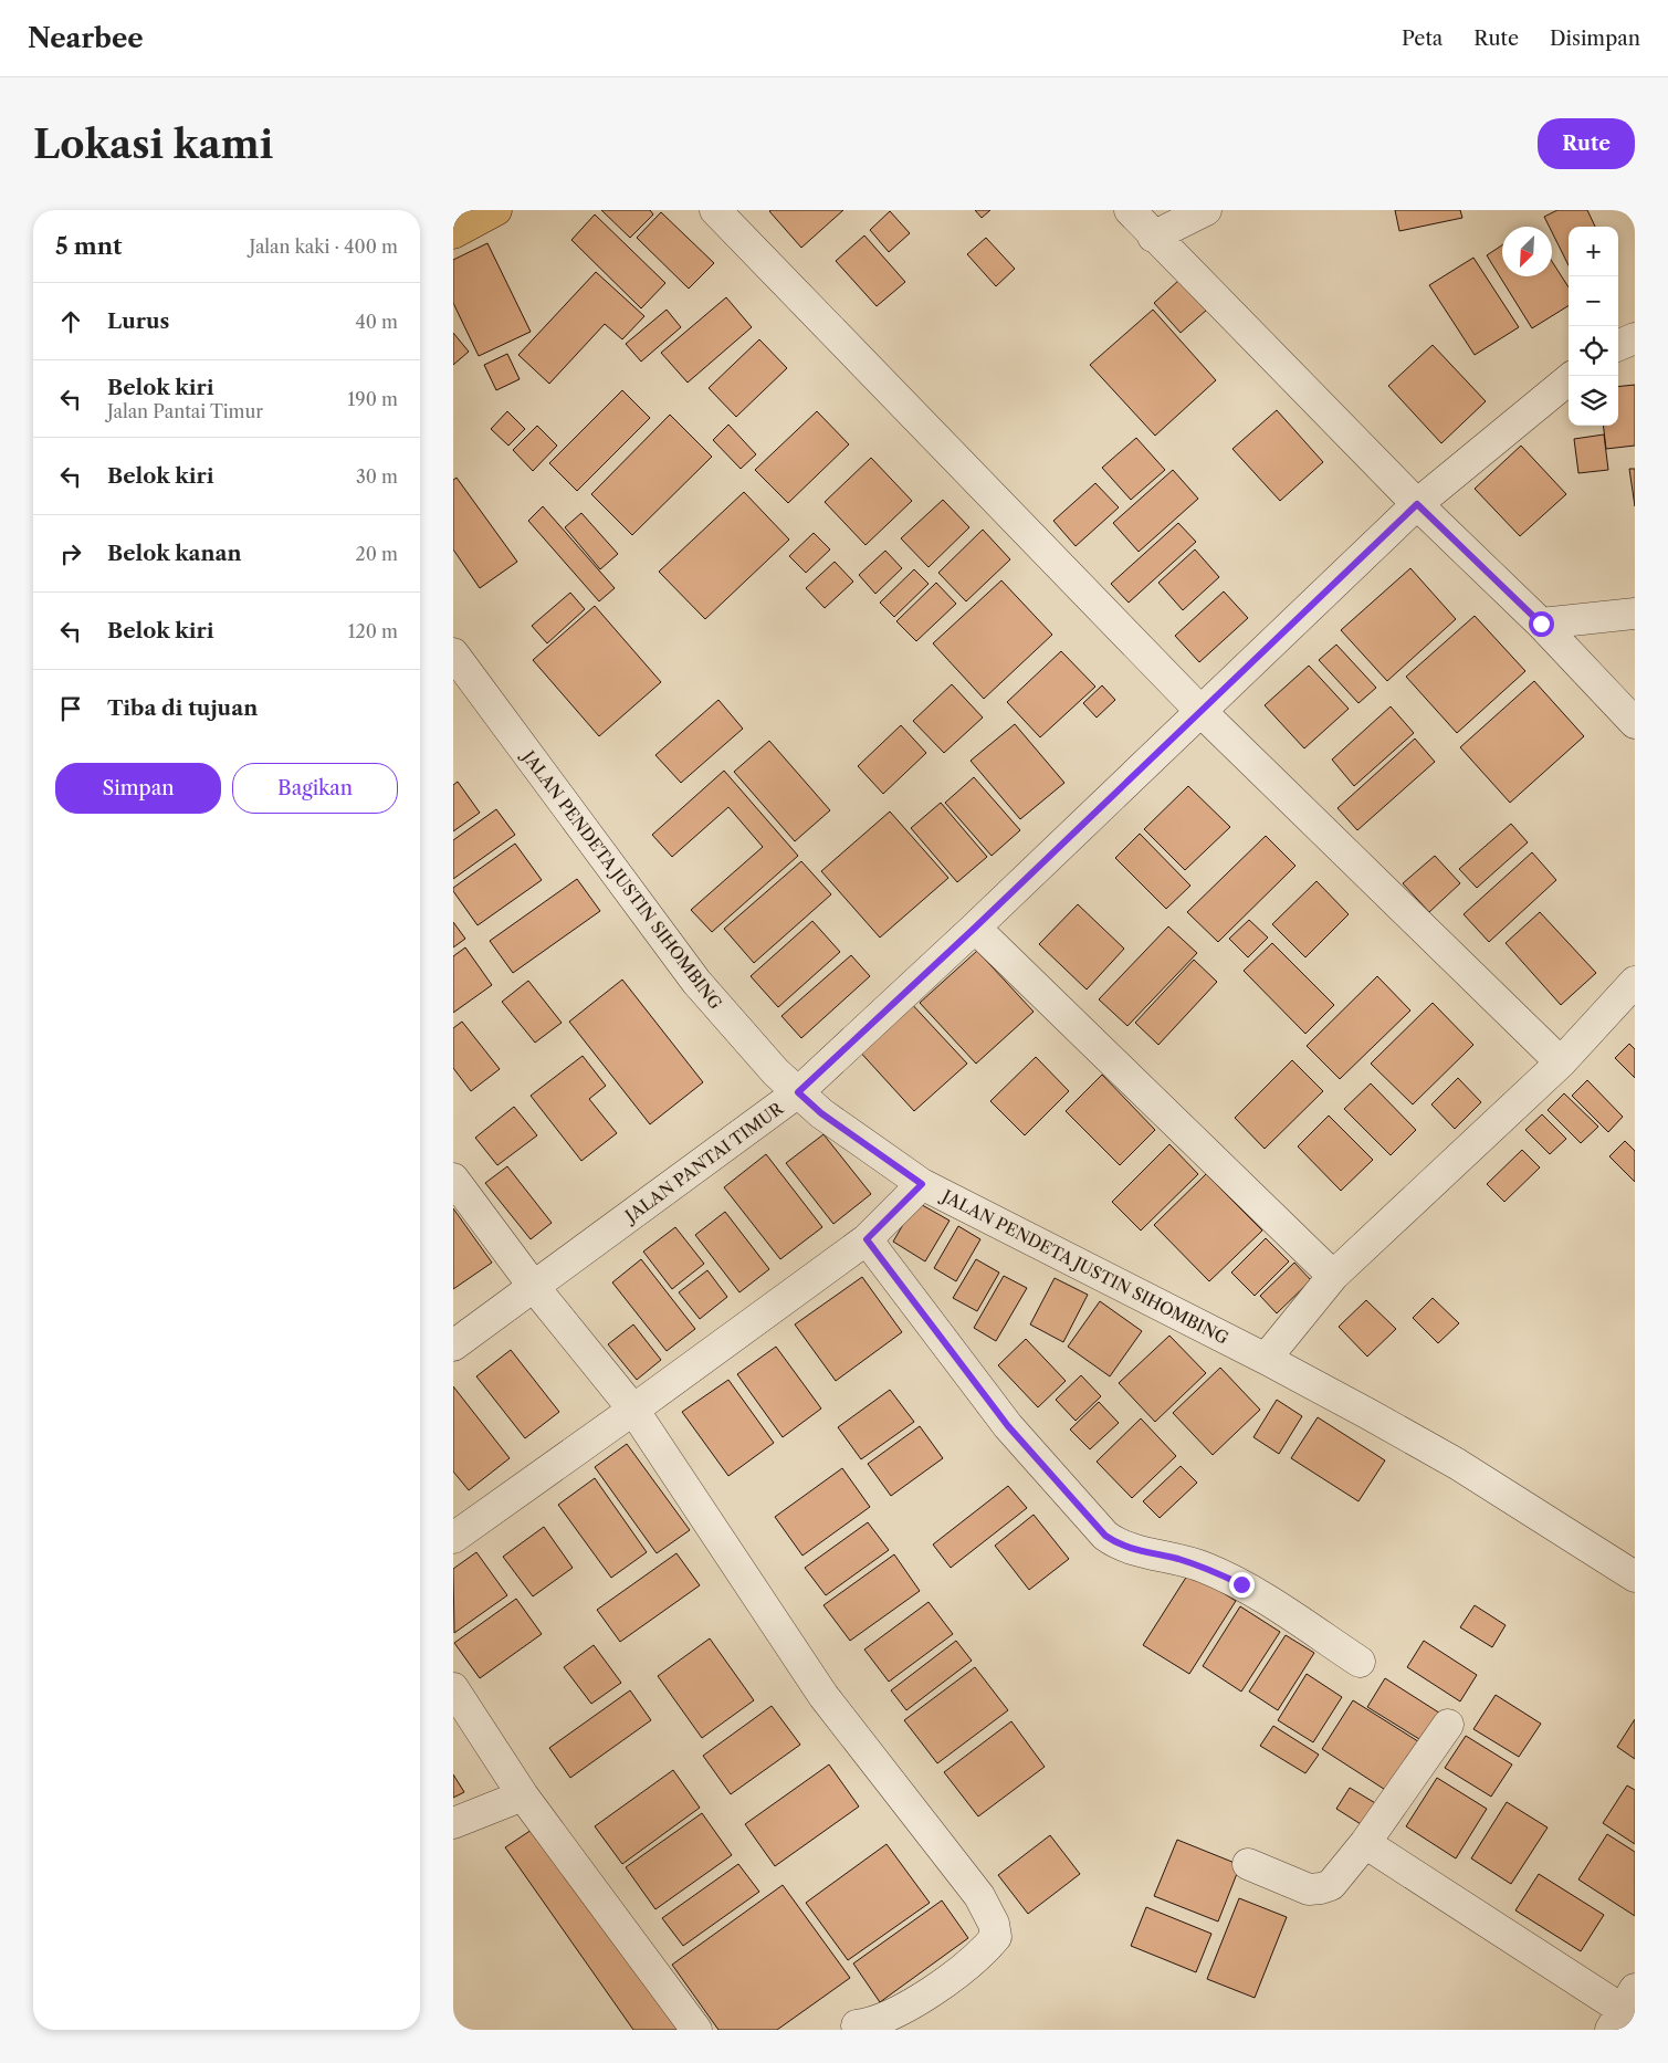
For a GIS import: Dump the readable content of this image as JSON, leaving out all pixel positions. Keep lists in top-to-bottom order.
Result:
{
  "streets": {
    "street": ["JALAN PENDETA JUSTIN SIHOMBING", "JALAN PANTAI TIMUR"]
  },
  "crossings": [
    ["JALAN PENDETA JUSTIN SIHOMBING", "JALAN PANTAI TIMUR"]
  ],
  "north": "bottom left",
  "page": {
    "header": "Nearbee",
    "nav": ["Peta", "Rute", "Disimpan"],
    "buttons": [
      "Rute",
      ["Simpan", "Bagikan"]
    ],
    "title": "Lokasi kami",
    "heading": ["5 mnt", "Jalan kaki · 400 m"],
    "map_buttons": ["+", "−"],
    "list": [
      ["Lurus", "40 m"],
      ["Belok kiri", "Jalan Pantai Timur", "190 m"],
      ["Belok kiri", "30 m"],
      ["Belok kanan", "20 m"],
      ["Belok kiri", "120 m"],
      "Tiba di tujuan"
    ]
  }
}
